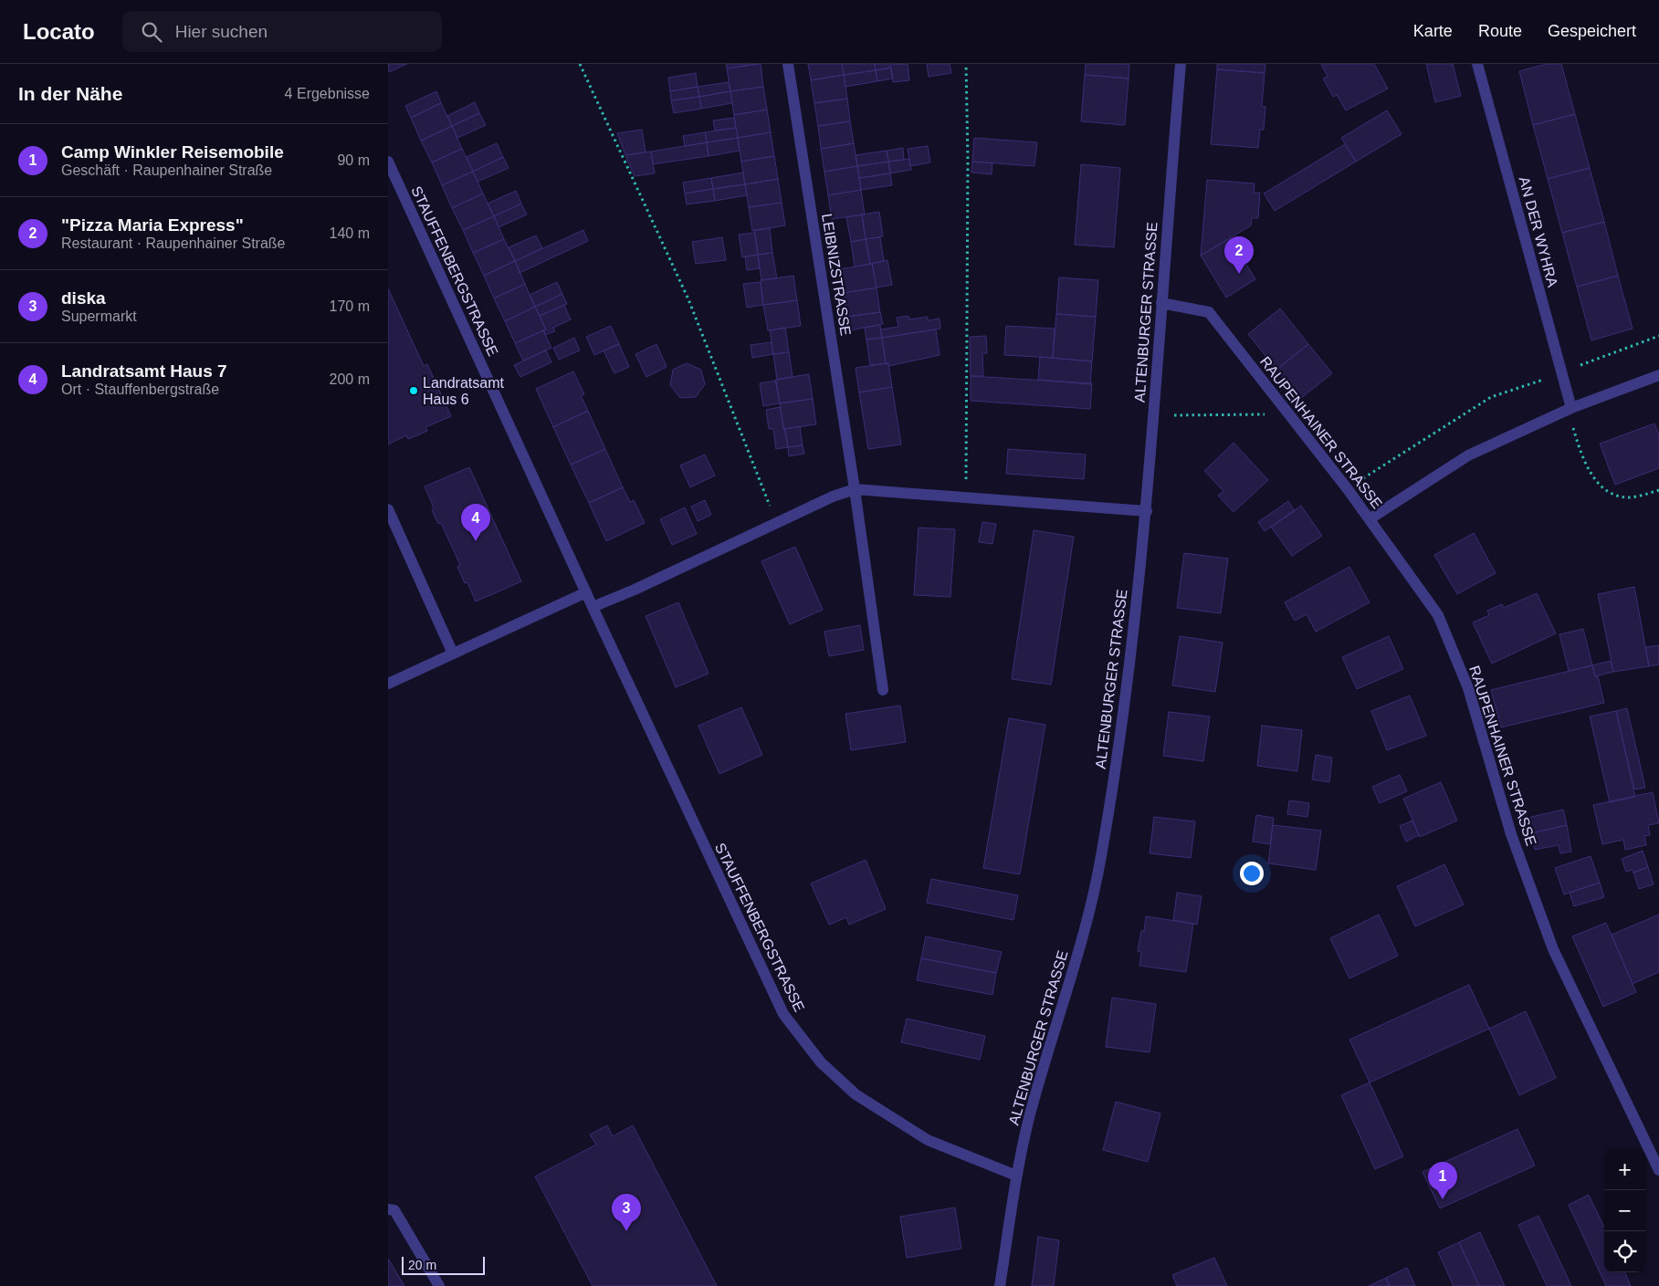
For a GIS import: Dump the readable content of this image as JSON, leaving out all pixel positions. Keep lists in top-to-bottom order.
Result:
{
  "streets": {
    "street": [
      "AN DER WYHRA",
      "STAUFFENBERGSTRASSE",
      "LEIBNIZSTRASSE",
      "ALTENBURGER STRASSE",
      "RAUPENHAINER STRASSE"
    ]
  },
  "crossings": [
    ["STAUFFENBERGSTRASSE", "ALTENBURGER STRASSE"],
    ["ALTENBURGER STRASSE", "RAUPENHAINER STRASSE"]
  ],
  "places": ["Landratsamt Haus 6"],
  "scale_bar": "20 m",
  "page": {
    "header": "Locato",
    "search": "Hier suchen",
    "nav": ["Karte", "Route", "Gespeichert"],
    "heading": ["In der Nähe", "4 Ergebnisse"],
    "list": [
      {
        "mark": "1",
        "name": "Camp Winkler Reisemobile",
        "note": "Geschäft · Raupenhainer Straße",
        "value": "90 m"
      },
      {
        "mark": "2",
        "name": "\"Pizza Maria Express\"",
        "note": "Restaurant · Raupenhainer Straße",
        "value": "140 m"
      },
      {
        "mark": "3",
        "name": "diska",
        "note": "Supermarkt",
        "value": "170 m"
      },
      {
        "mark": "4",
        "name": "Landratsamt Haus 7",
        "note": "Ort · Stauffenbergstraße",
        "value": "200 m"
      }
    ],
    "pins": [
      "2",
      "4",
      "1",
      "3"
    ],
    "map_buttons": ["+", "−"],
    "scale": "20 m"
  }
}
